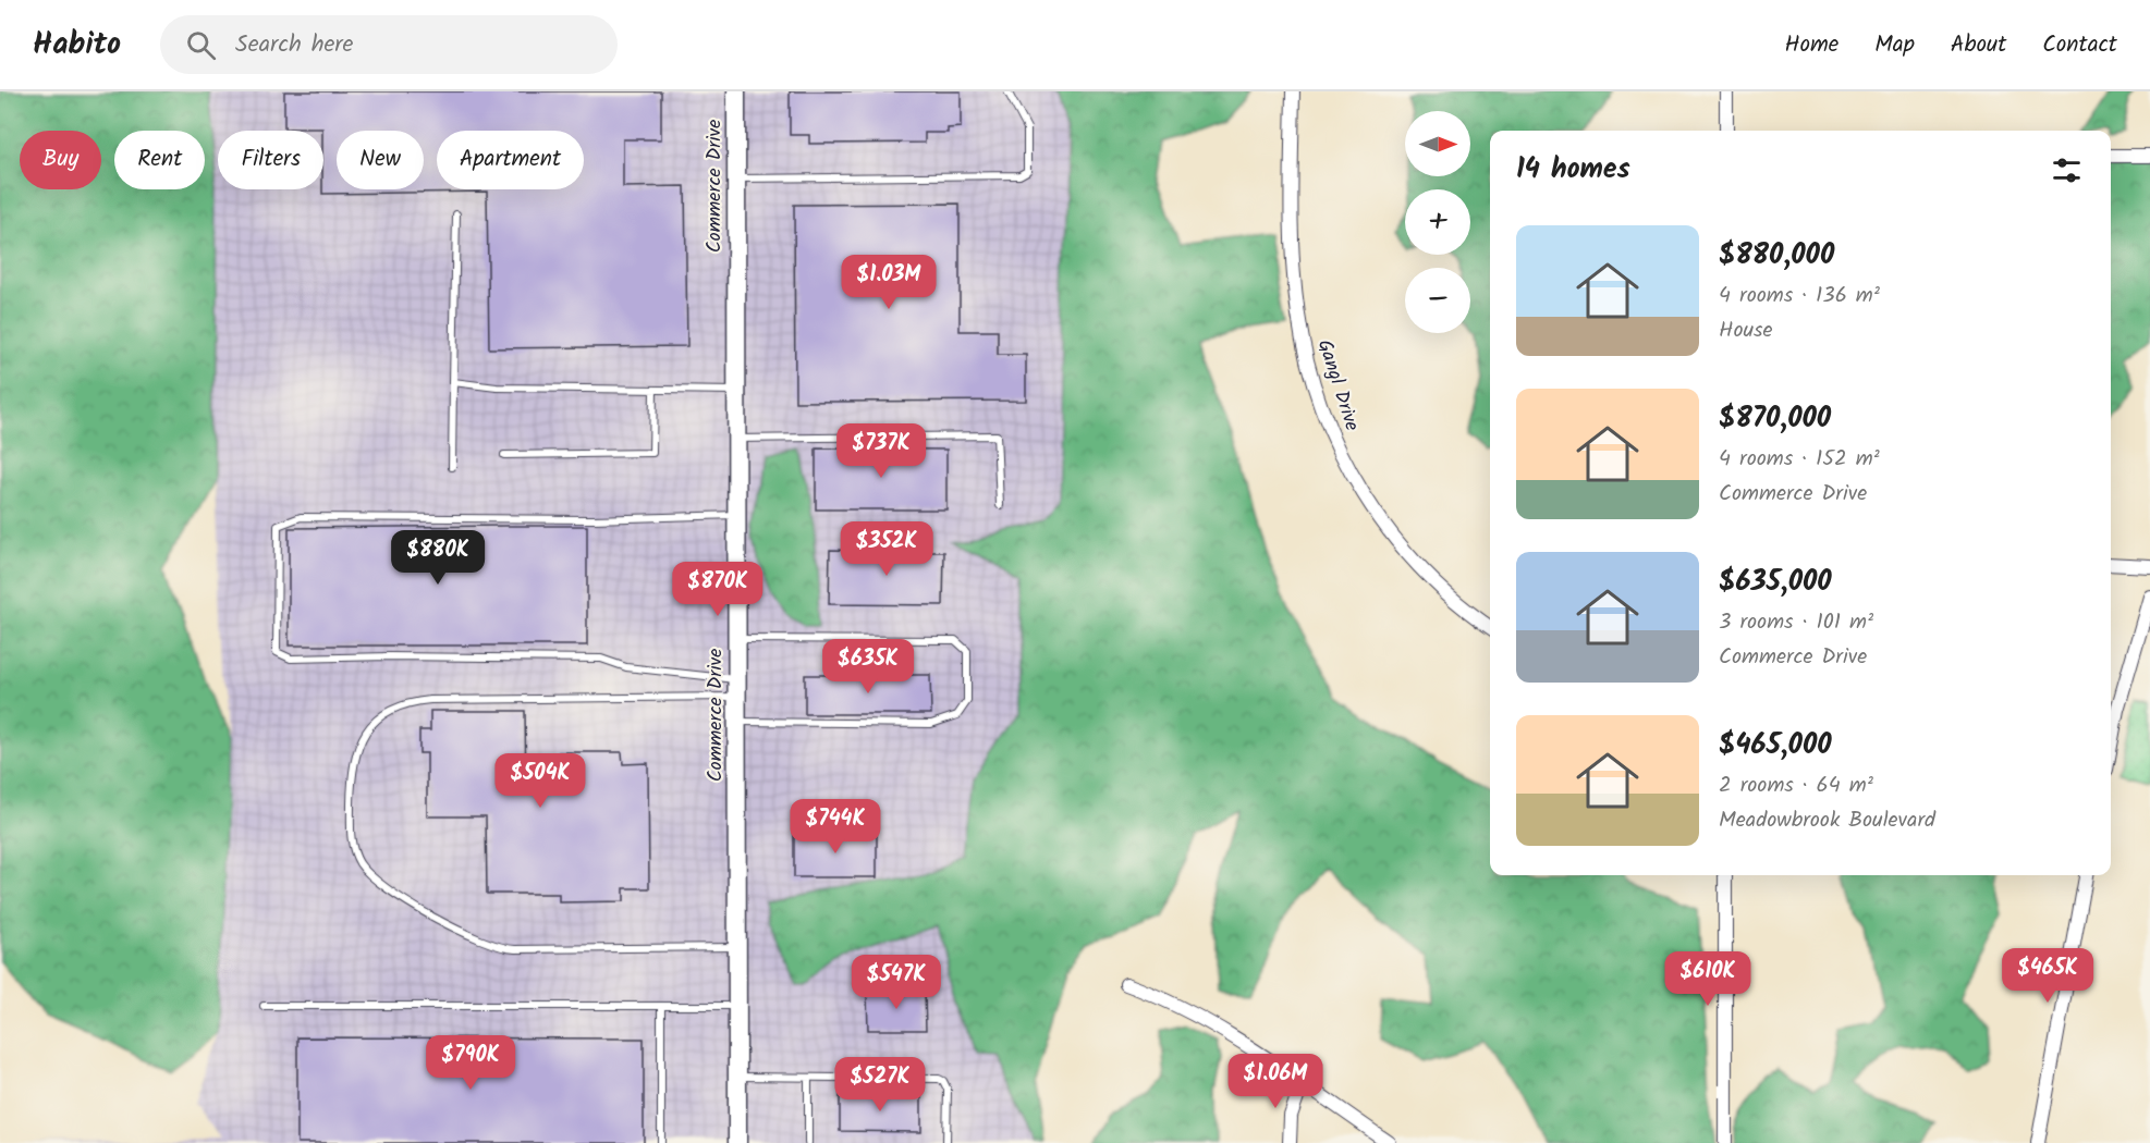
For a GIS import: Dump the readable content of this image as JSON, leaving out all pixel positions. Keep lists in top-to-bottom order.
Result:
{
  "streets": {
    "street": ["Commerce Drive", "Gangl Drive"]
  },
  "north": "right",
  "page": {
    "header": "Habito",
    "search": "Search here",
    "nav": [
      "Home",
      "Map",
      "About",
      "Contact"
    ],
    "map_buttons": ["+", "−"],
    "chip": [
      "Buy",
      "Rent",
      "Filters",
      "New",
      "Apartment"
    ],
    "heading": "14 homes",
    "list": [
      {
        "name": "$880,000",
        "note": "4 rooms · 136 m² · House"
      },
      {
        "name": "$870,000",
        "note": "4 rooms · 152 m² · Commerce Drive"
      },
      {
        "name": "$635,000",
        "note": "3 rooms · 101 m² · Commerce Drive"
      },
      {
        "name": "$465,000",
        "note": "2 rooms · 64 m² · Meadowbrook Boulevard"
      }
    ],
    "price": [
      "$1.03M",
      "$737K",
      "$352K",
      "$880K",
      "$870K",
      "$635K",
      "$504K",
      "$744K",
      "$465K",
      "$610K",
      "$547K",
      "$790K",
      "$1.06M",
      "$527K"
    ]
  }
}
